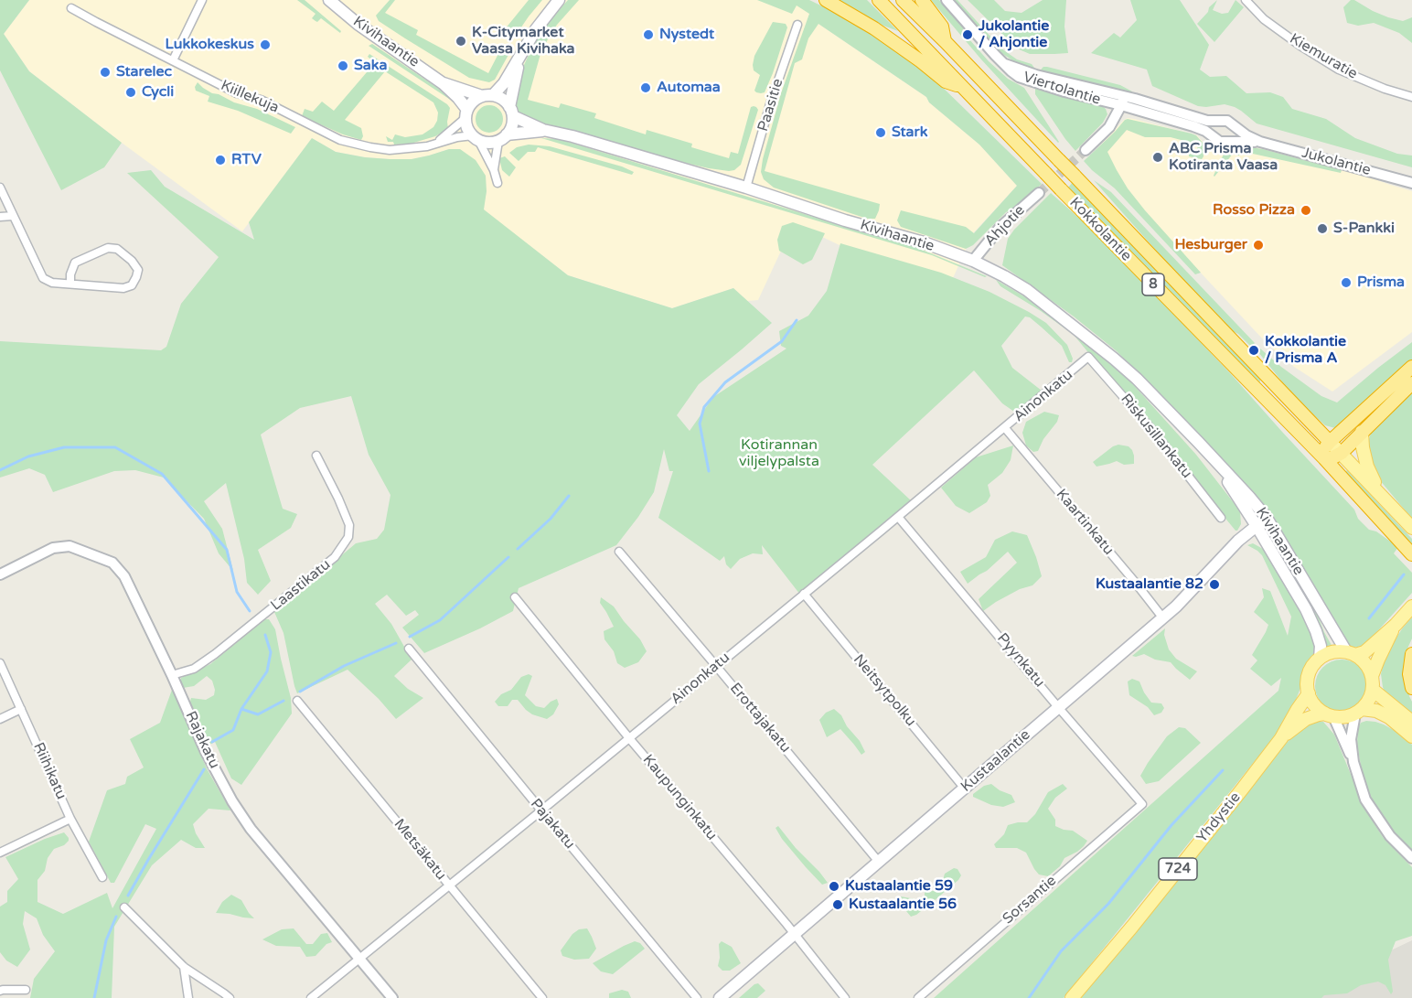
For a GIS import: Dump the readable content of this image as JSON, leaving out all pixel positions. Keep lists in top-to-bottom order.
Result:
{
  "streets": {
    "highway": ["Kokkolantie", "8"],
    "main road": [
      "Kivihaantie",
      "Kustaalantie",
      "Yhdystie",
      "724"
    ],
    "street": [
      "Kiemuratie",
      "Viertolantie",
      "Kiillekuja",
      "Paasitie",
      "Jukolantie",
      "Ahjotie",
      "Ainonkatu",
      "Riskusillankatu",
      "Kaartinkatu",
      "Laastikatu",
      "Pyynkatu",
      "Neitsytpolku",
      "Erottajakatu",
      "Rajakatu",
      "Riihikatu",
      "Kaupunginkatu",
      "Pajakatu",
      "Metsäkatu",
      "Sorsantie"
    ]
  },
  "crossings": [
    ["Kivihaantie", "Kiillekuja"],
    ["Kivihaantie", "Paasitie"],
    ["Kivihaantie", "Ahjotie"],
    ["Kivihaantie", "Kustaalantie"],
    ["Kivihaantie", "Yhdystie"],
    ["Ainonkatu", "Riskusillankatu"],
    ["Ainonkatu", "Kaartinkatu"],
    ["Ainonkatu", "Pyynkatu"],
    ["Ainonkatu", "Neitsytpolku"],
    ["Ainonkatu", "Erottajakatu"],
    ["Ainonkatu", "Rajakatu"],
    ["Ainonkatu", "Kaupunginkatu"],
    ["Ainonkatu", "Pajakatu"],
    ["Ainonkatu", "Metsäkatu"],
    ["Kaartinkatu", "Kustaalantie"],
    ["Laastikatu", "Rajakatu"],
    ["Pyynkatu", "Kustaalantie"],
    ["Pyynkatu", "Sorsantie"],
    ["Neitsytpolku", "Kustaalantie"],
    ["Erottajakatu", "Kustaalantie"],
    ["Kustaalantie", "Kaupunginkatu"]
  ],
  "parks": ["Kotirannan viljelypalsta"],
  "places": [
    "Nystedt",
    "Jukolantie / Ahjontie",
    "K-Citymarket Vaasa Kivihaka",
    "Lukkokeskus",
    "Saka",
    "Starelec",
    "Automaa",
    "Cycli",
    "Stark",
    "ABC Prisma Kotiranta Vaasa",
    "RTV",
    "Rosso Pizza",
    "S-Pankki",
    "Hesburger",
    "Prisma",
    "Kokkolantie / Prisma A",
    "Kustaalantie 82",
    "Kustaalantie 59",
    "Kustaalantie 56"
  ]
}
